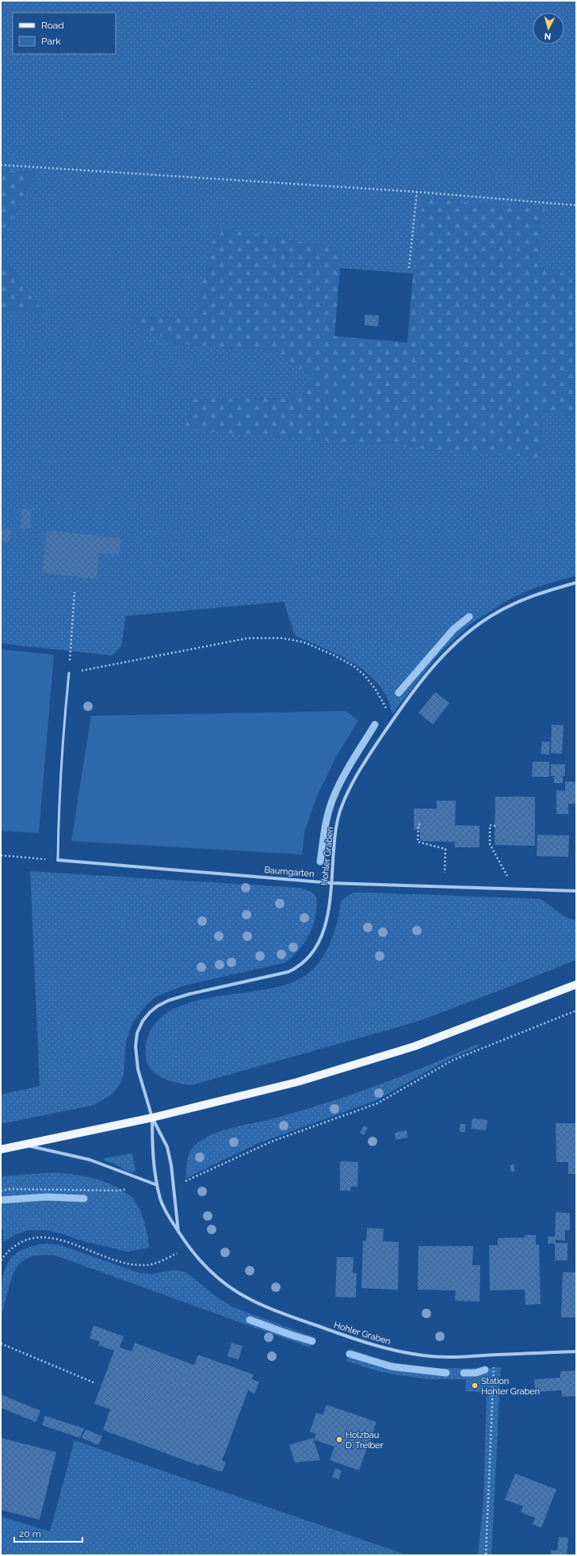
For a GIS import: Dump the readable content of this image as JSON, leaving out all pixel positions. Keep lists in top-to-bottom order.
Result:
{
  "streets": {
    "street": ["Hohler Graben", "Baumgarten"]
  },
  "crossings": [
    ["Hohler Graben", "Baumgarten"]
  ],
  "places": ["Station Hohler Graben", "Holzbau D. Treiber"],
  "legend": ["Road", "Park"],
  "scale_bar": "20 m",
  "north": "bottom"
}
